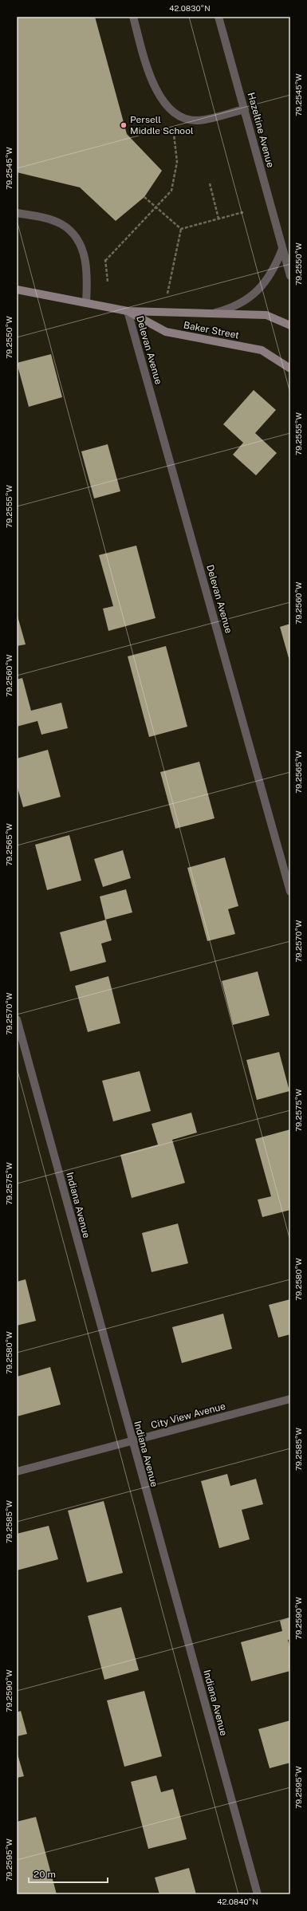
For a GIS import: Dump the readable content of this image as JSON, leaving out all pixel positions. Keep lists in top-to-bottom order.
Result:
{
  "streets": {
    "street": [
      "Hazeltine Avenue",
      "Baker Street",
      "Delevan Avenue",
      "Indiana Avenue",
      "City View Avenue"
    ]
  },
  "crossings": [
    ["Baker Street", "Delevan Avenue"],
    ["Indiana Avenue", "City View Avenue"]
  ],
  "places": ["Persell Middle School"],
  "scale_bar": "20 m",
  "coordinates": [
    "42.0830°N",
    "79.2545°W",
    "79.2550°W",
    "79.2555°W",
    "79.2560°W",
    "79.2565°W",
    "79.2570°W",
    "79.2575°W",
    "79.2580°W",
    "79.2585°W",
    "79.2590°W",
    "79.2595°W",
    "42.0840°N"
  ]
}
